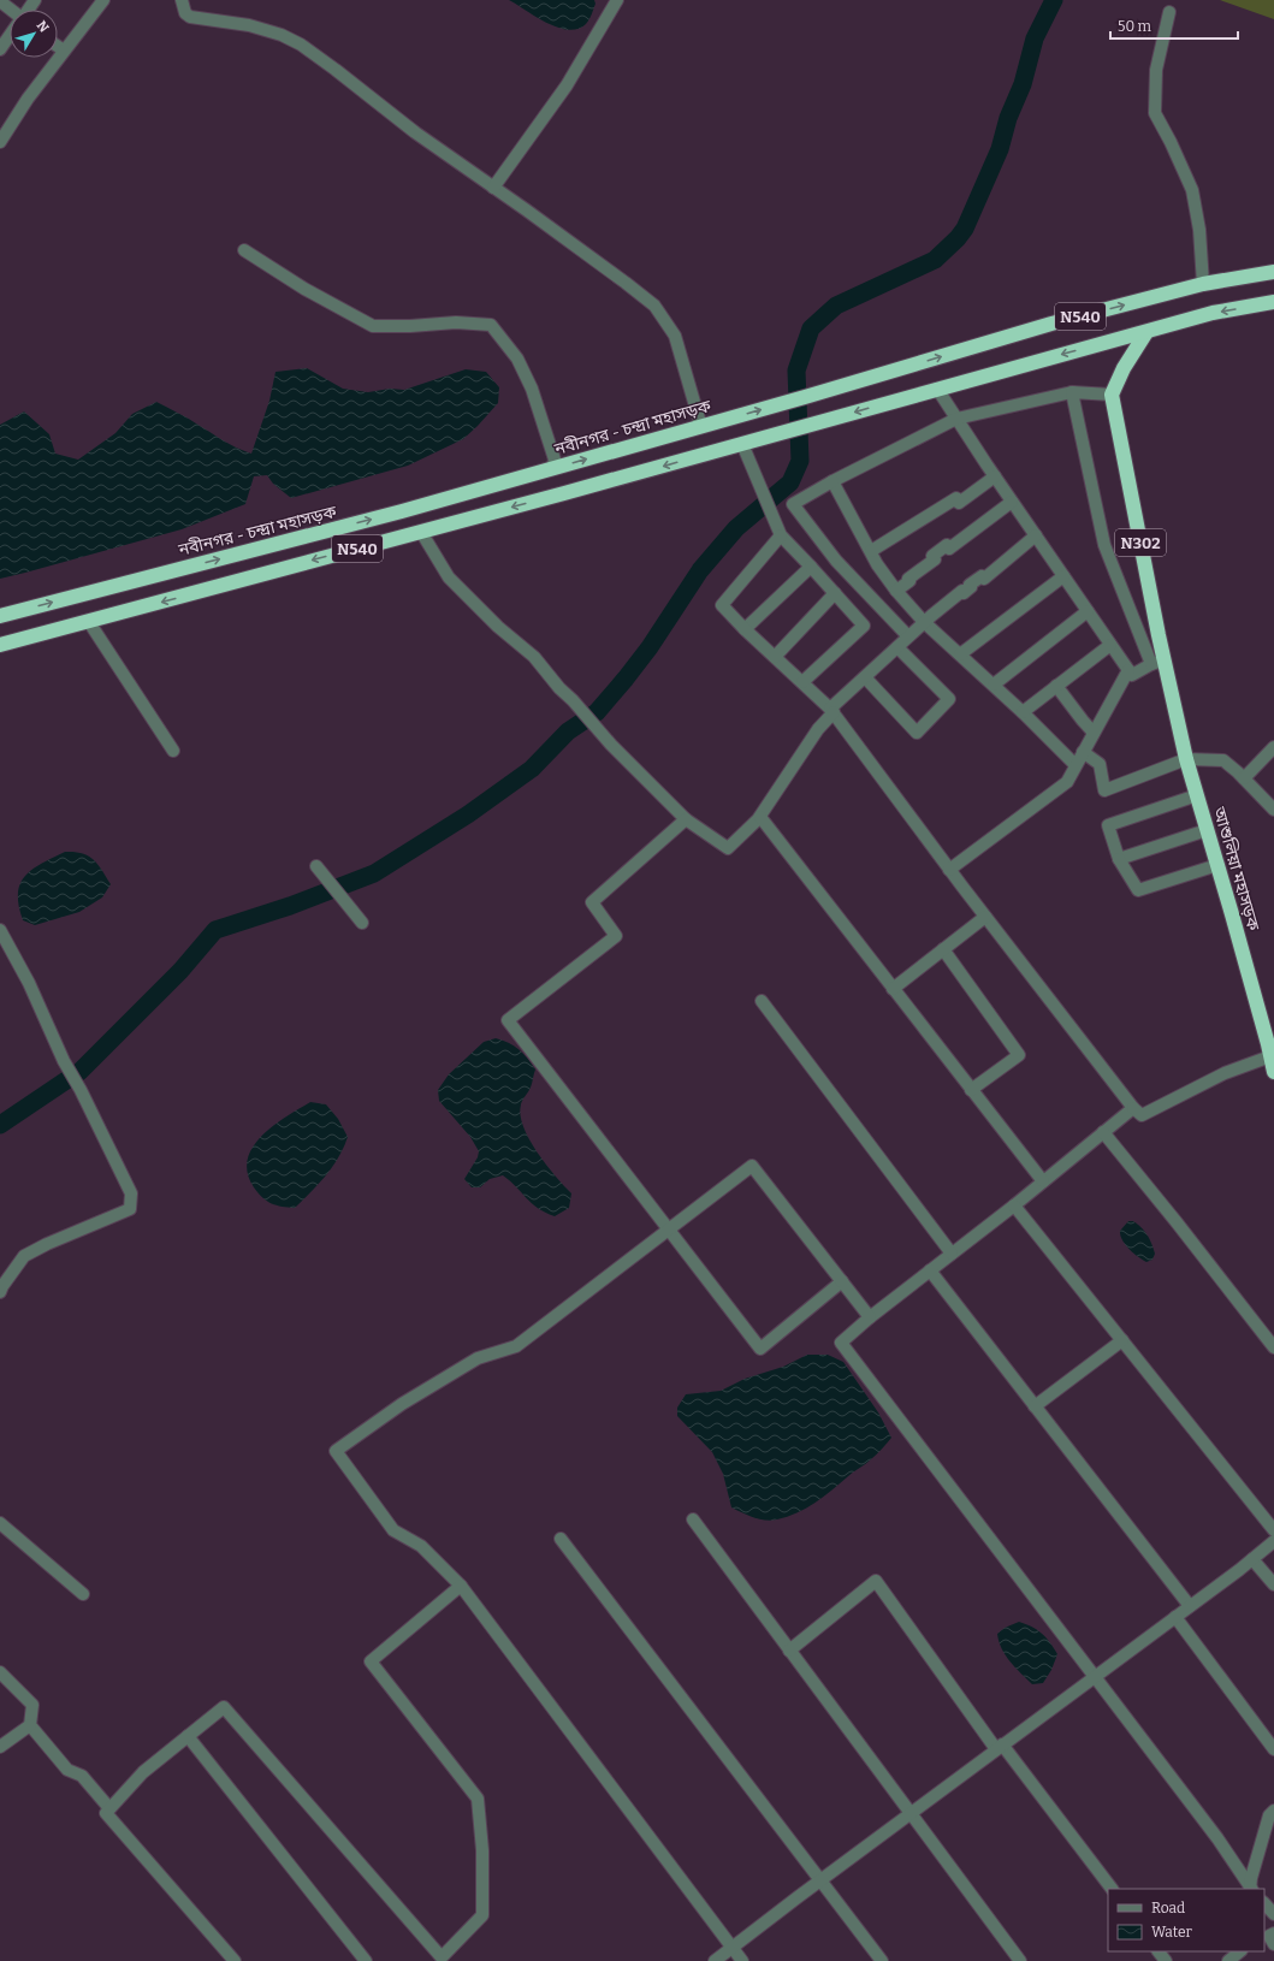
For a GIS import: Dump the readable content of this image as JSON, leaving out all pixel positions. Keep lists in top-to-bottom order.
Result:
{
  "streets": {
    "highway": [
      "N540",
      "নবীনগর - চন্দ্রা মহাসড়ক",
      "N302",
      "আশুলিয়া মহাসড়ক"
    ]
  },
  "crossings": [
    ["N302", "আশুলিয়া মহাসড়ক"]
  ],
  "legend": ["Road", "Water"],
  "scale_bar": "50 m",
  "north": "top right"
}
